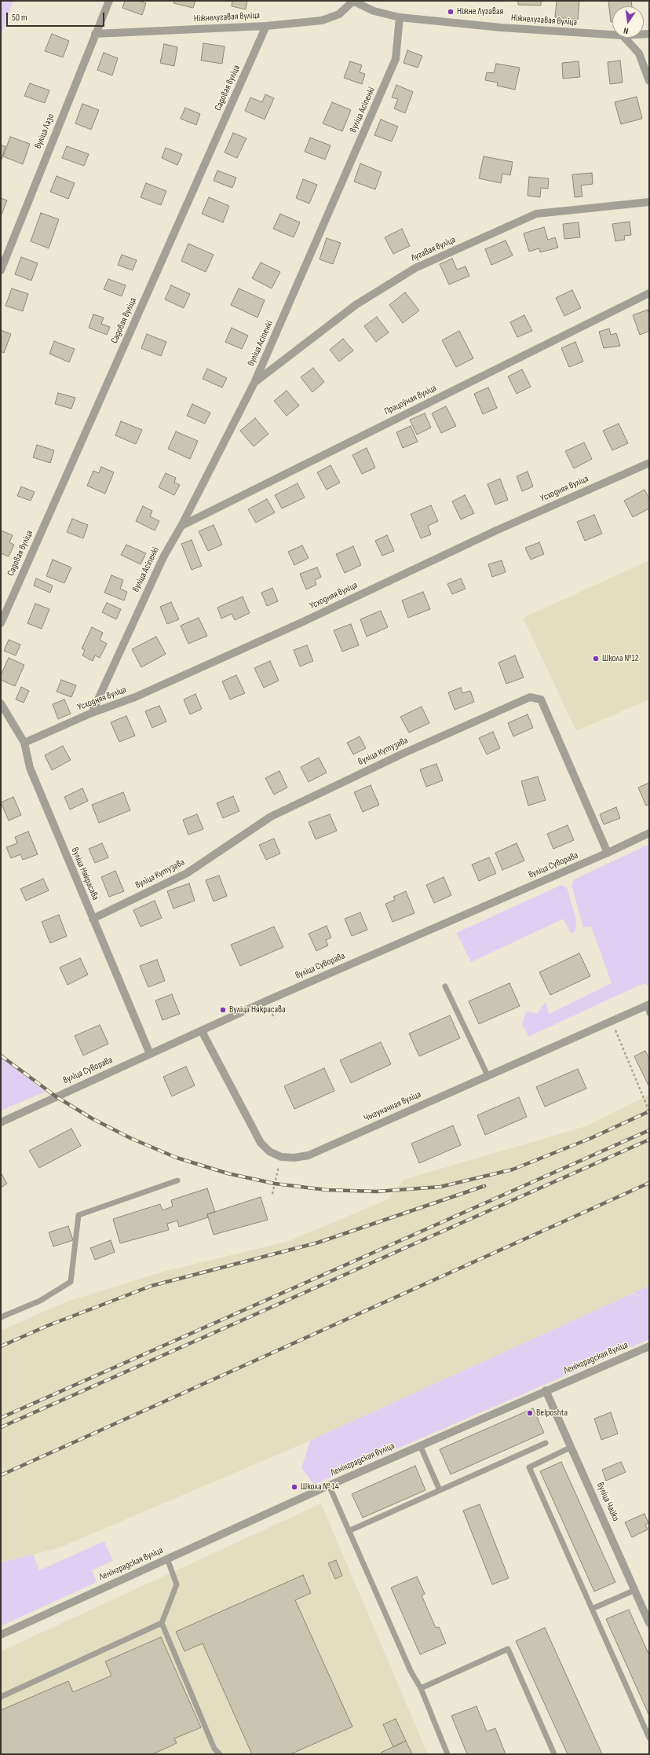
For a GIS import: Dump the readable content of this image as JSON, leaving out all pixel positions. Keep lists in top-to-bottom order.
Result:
{
  "streets": {
    "street": [
      "Ніжнелугавая вуліца",
      "Садовая вуліца",
      "вуліца Асіпенкі",
      "вуліца Лазо",
      "Лугавая вуліца",
      "Працоўная вуліца",
      "Усходняя вуліца",
      "вуліца Кутузава",
      "вуліца Суворава",
      "вуліца Някрасава",
      "Чыгуначная вуліца",
      "Ленінградская вуліца",
      "вуліца Чайко"
    ]
  },
  "crossings": [
    ["Ніжнелугавая вуліца", "Садовая вуліца"],
    ["Ніжнелугавая вуліца", "вуліца Асіпенкі"],
    ["Ніжнелугавая вуліца", "вуліца Лазо"],
    ["вуліца Асіпенкі", "Лугавая вуліца"],
    ["вуліца Асіпенкі", "Працоўная вуліца"],
    ["вуліца Асіпенкі", "Усходняя вуліца"],
    ["Усходняя вуліца", "вуліца Някрасава"],
    ["вуліца Кутузава", "вуліца Суворава"],
    ["вуліца Кутузава", "вуліца Някрасава"],
    ["вуліца Суворава", "вуліца Някрасава"],
    ["вуліца Суворава", "Чыгуначная вуліца"],
    ["Ленінградская вуліца", "вуліца Чайко"]
  ],
  "places": [
    "Ніжне Лугавая",
    "Школа №12",
    "Вуліца Някрасава",
    "Belposhta",
    "Школа № 14"
  ],
  "scale_bar": "50 m",
  "north": "bottom"
}
